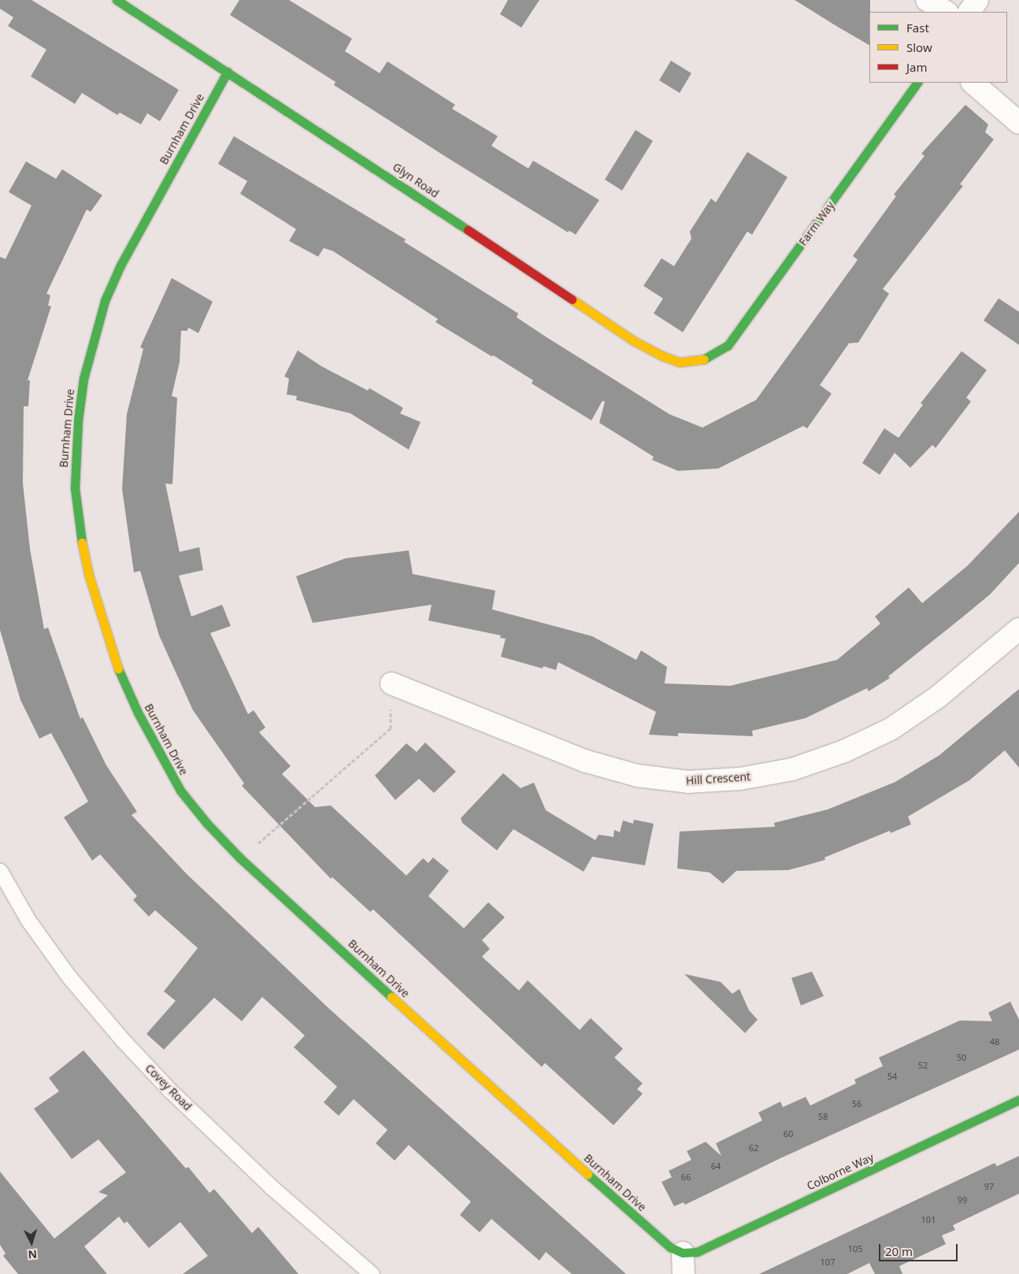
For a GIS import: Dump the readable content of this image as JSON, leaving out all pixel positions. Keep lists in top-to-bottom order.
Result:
{
  "streets": {
    "street": [
      "Burnham Drive",
      "Glyn Road",
      "Farm Way",
      "Hill Crescent",
      "Colborne Way"
    ],
    "lane": ["Covey Road"]
  },
  "crossings": [
    ["Burnham Drive", "Glyn Road"],
    ["Burnham Drive", "Colborne Way"],
    ["Glyn Road", "Farm Way"]
  ],
  "house_numbers": [
    "48",
    "50",
    "52",
    "54",
    "56",
    "58",
    "60",
    "62",
    "64",
    "66",
    "97",
    "99",
    "101",
    "105",
    "107"
  ],
  "legend": ["Fast", "Slow", "Jam"],
  "scale_bar": "20 m",
  "north": "bottom"
}
